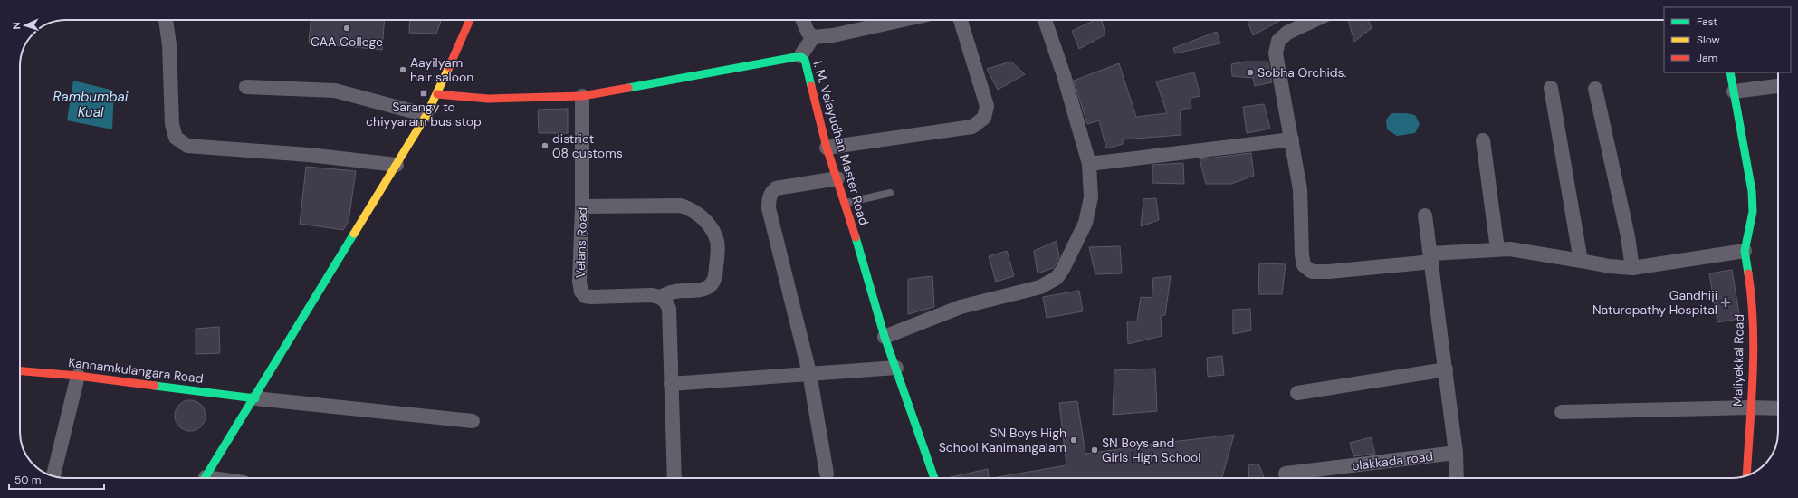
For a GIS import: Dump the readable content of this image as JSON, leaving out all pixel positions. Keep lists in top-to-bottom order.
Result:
{
  "streets": {
    "street": [
      "I. M. Velayudhan Master Road",
      "Velans Road",
      "Maliyekkal Road",
      "Kannamkulangara Road",
      "olakkada road"
    ]
  },
  "crossings": [
    ["I. M. Velayudhan Master Road", "Velans Road"]
  ],
  "water": ["Rambumbai Kual"],
  "places": {
    "other": [
      "CAA College",
      "Aayilyam hair saloon",
      "Sobha Orchids.",
      "district 08 customs",
      "SN Boys High School Kanimangalam",
      "SN Boys and Girls High School"
    ],
    "transit": ["Sarangy to chiyyaram bus stop"],
    "health": ["Gandhiji Naturopathy Hospital"]
  },
  "legend": ["Fast", "Slow", "Jam"],
  "scale_bar": "50 m",
  "north": "left"
}
